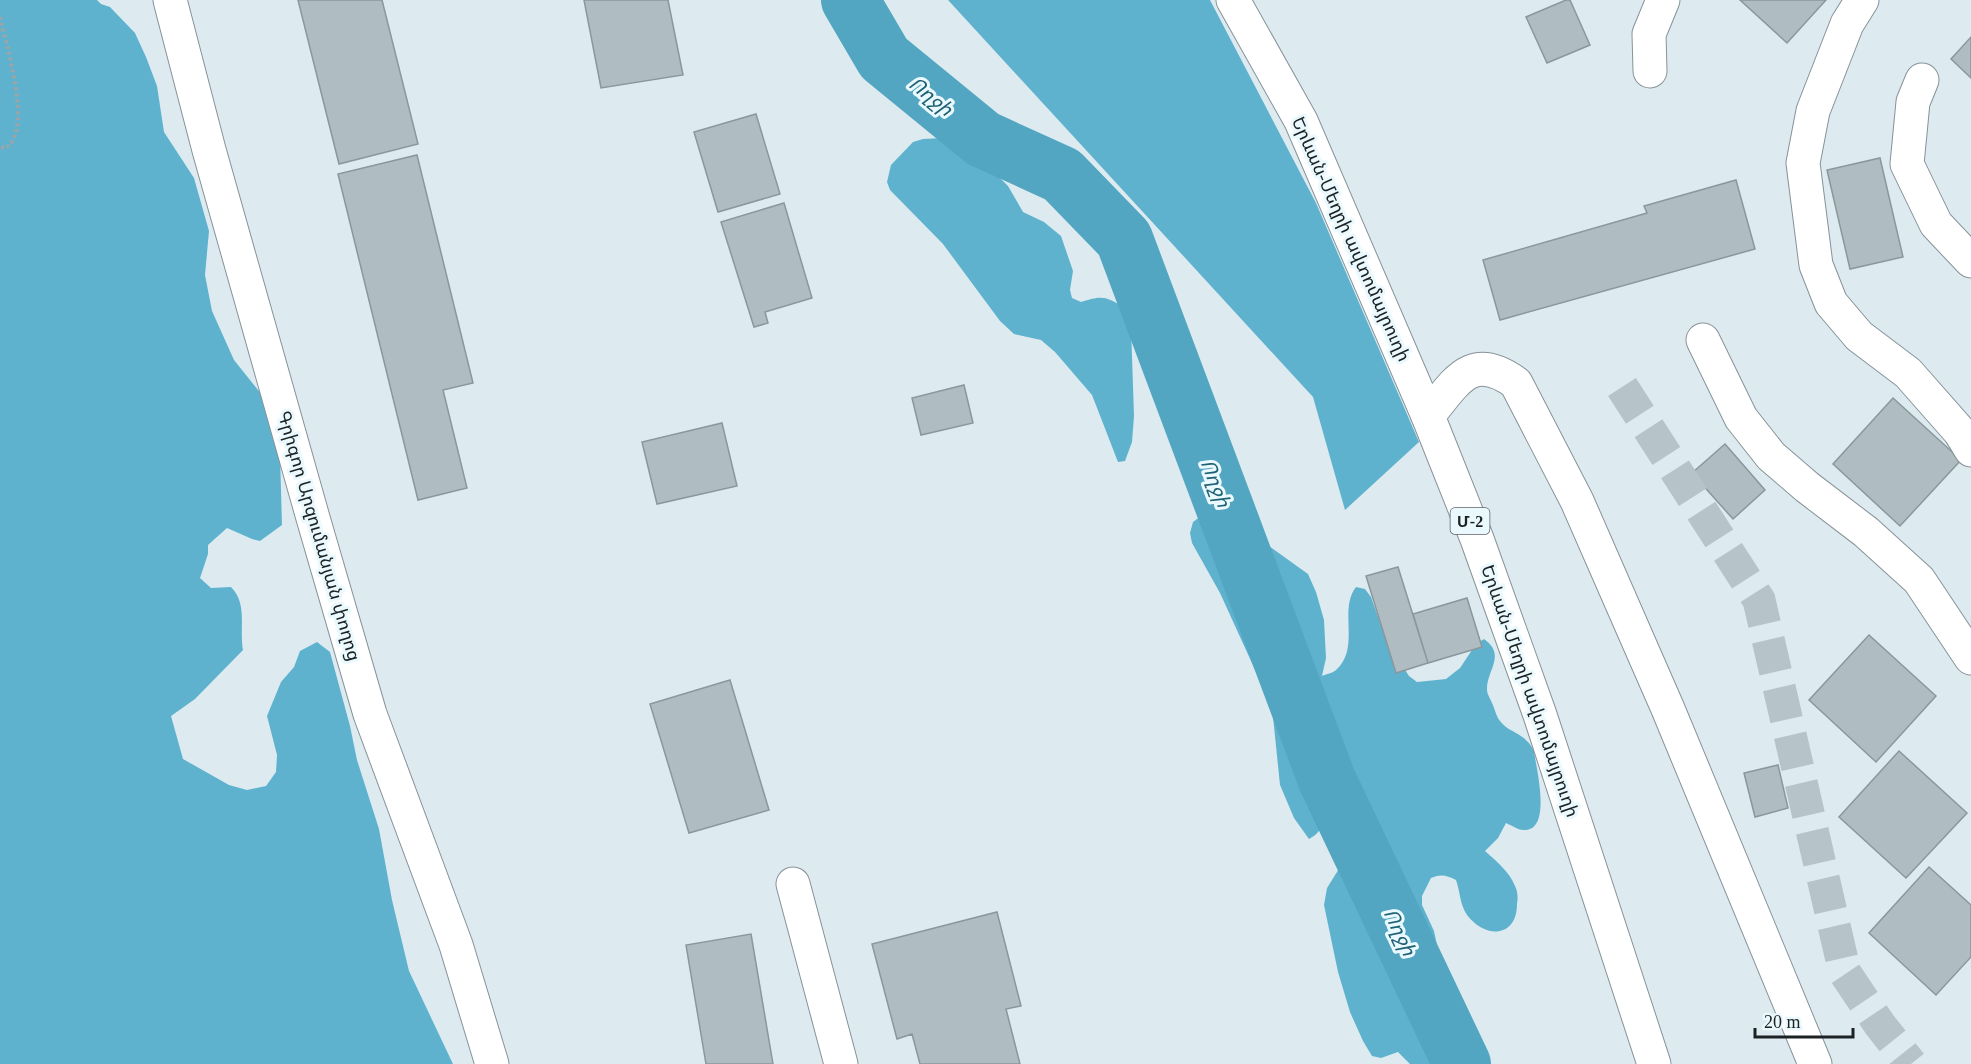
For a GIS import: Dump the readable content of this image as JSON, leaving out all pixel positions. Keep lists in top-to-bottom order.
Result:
{
  "streets": {
    "main road": ["Երևան-Մեղրի ավտոմայրուղի", "Մ-2", "Գրիգոր Արզումանյան փողոց"]
  },
  "water": ["Ողջի"],
  "scale_bar": "20 m"
}
